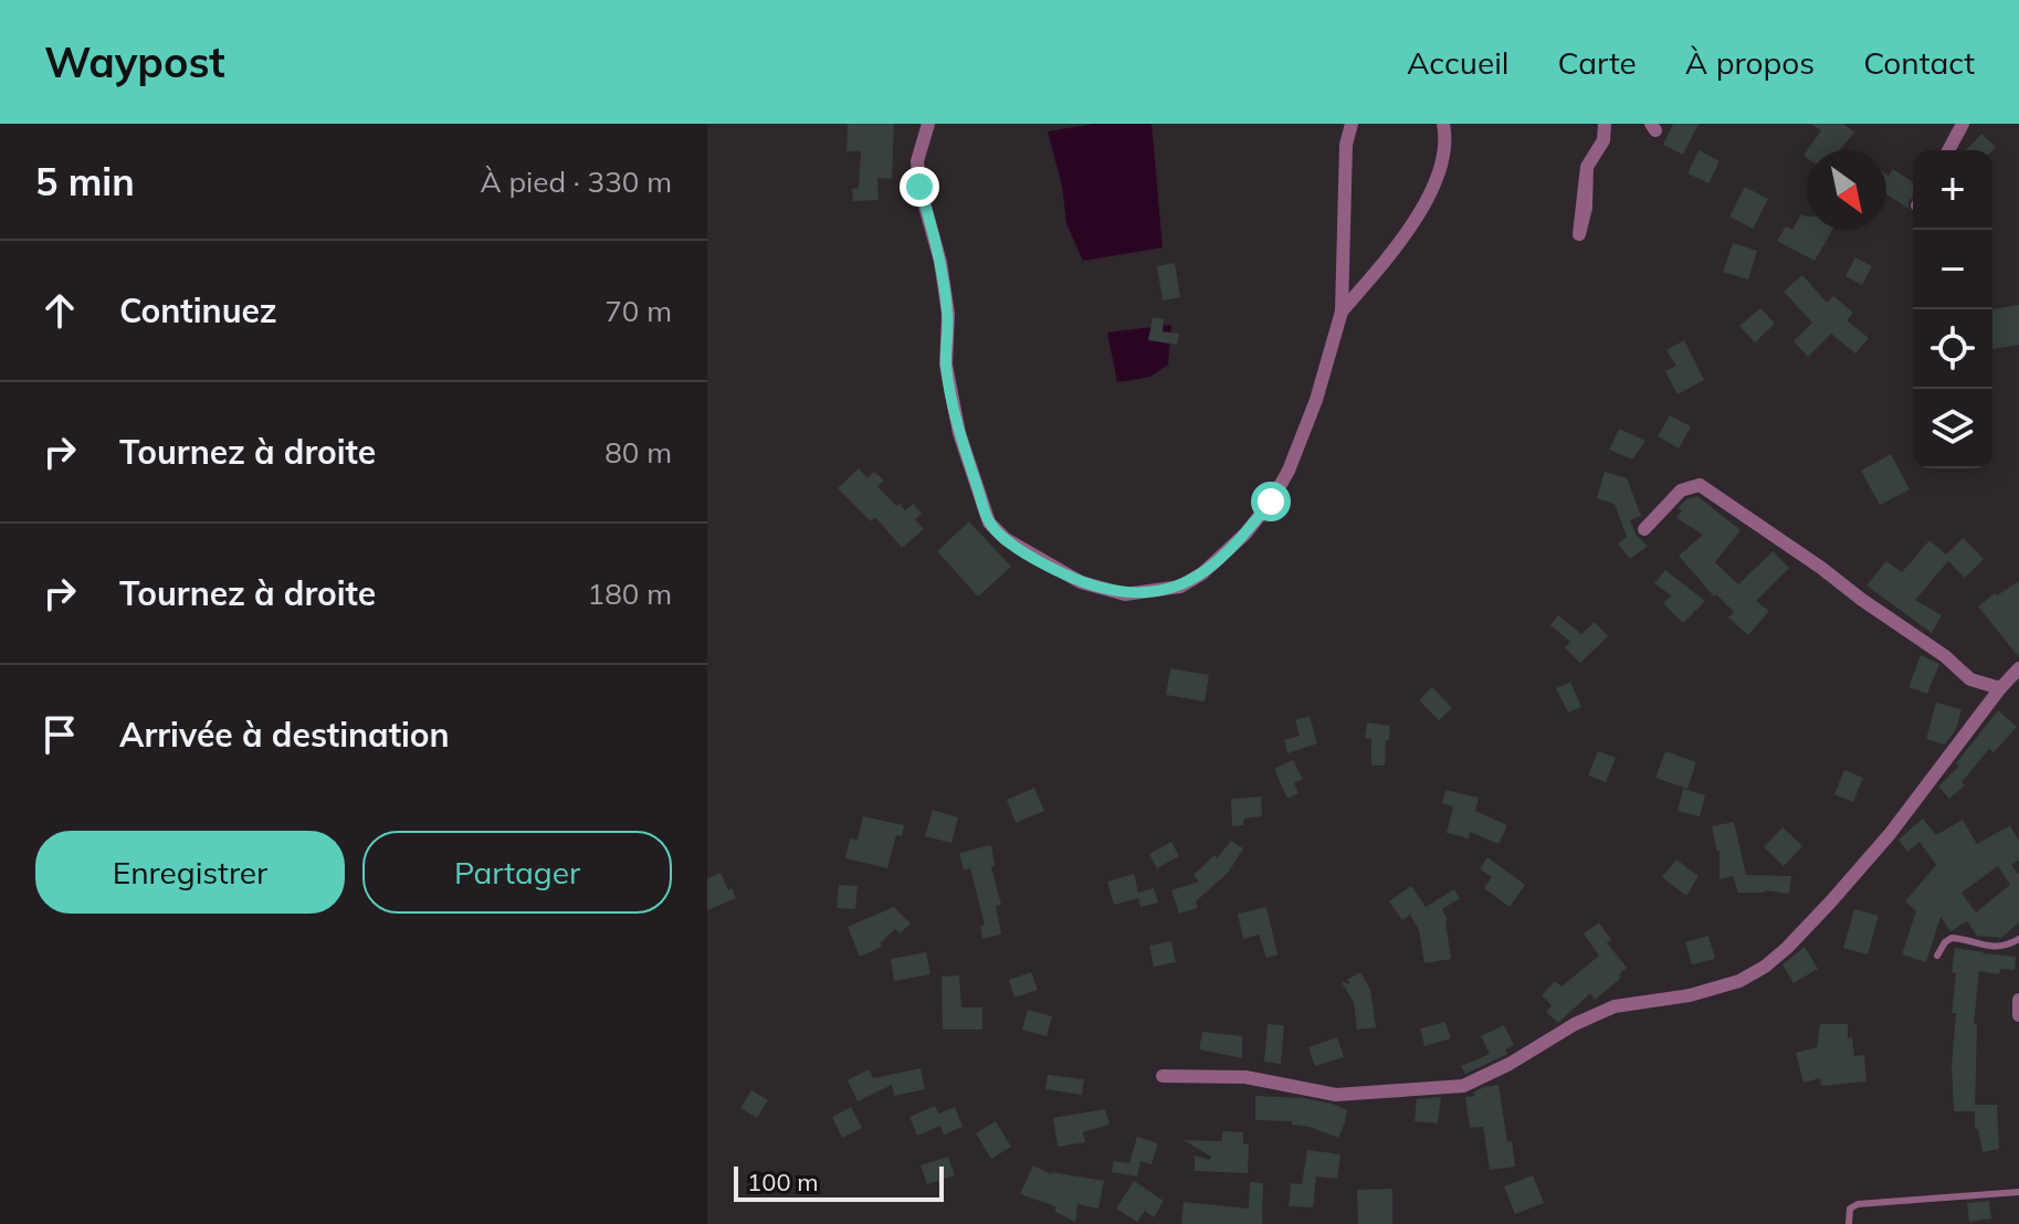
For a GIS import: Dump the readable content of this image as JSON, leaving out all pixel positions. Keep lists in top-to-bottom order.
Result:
{
  "scale_bar": "100 m",
  "north": "bottom right",
  "page": {
    "header": "Waypost",
    "nav": [
      "Accueil",
      "Carte",
      "À propos",
      "Contact"
    ],
    "heading": ["5 min", "À pied · 330 m"],
    "map_buttons": ["+", "−"],
    "list": [
      ["Continuez", "70 m"],
      ["Tournez à droite", "80 m"],
      ["Tournez à droite", "180 m"],
      "Arrivée à destination"
    ],
    "buttons": ["Enregistrer", "Partager"],
    "scale": "100 m"
  }
}
